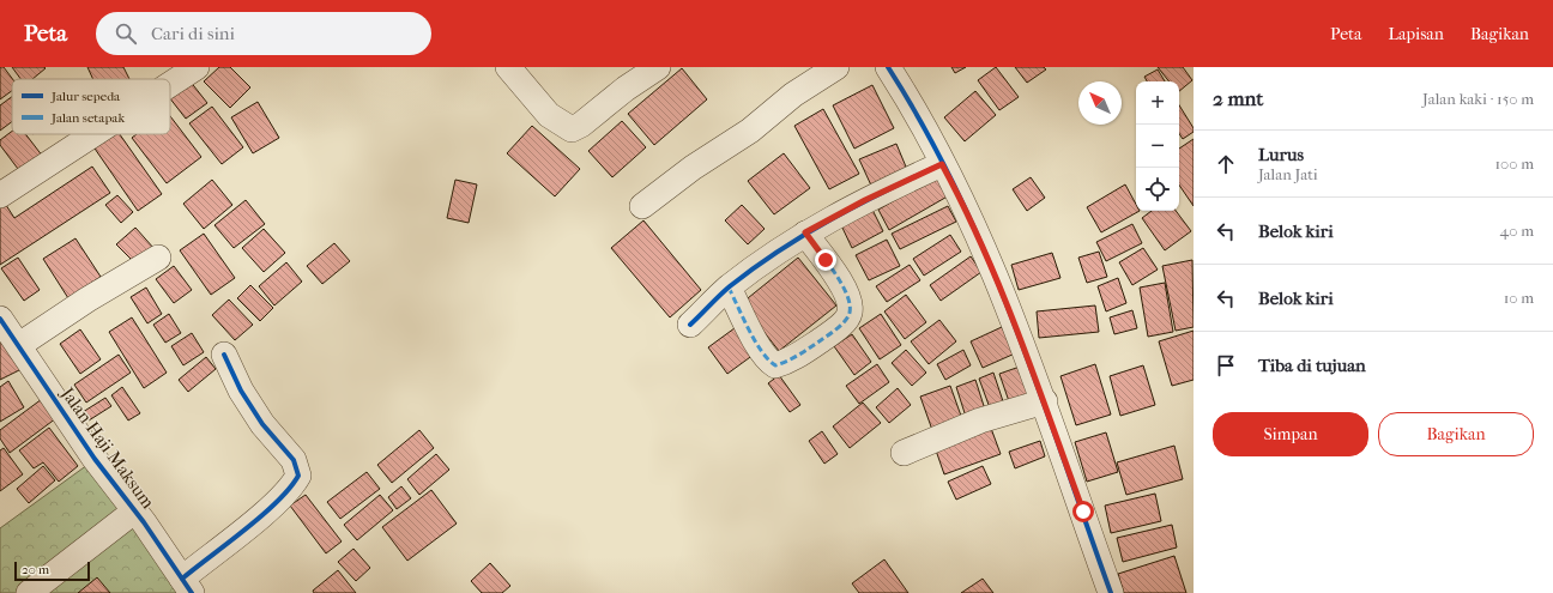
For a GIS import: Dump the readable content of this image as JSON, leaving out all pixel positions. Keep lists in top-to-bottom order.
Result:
{
  "streets": {
    "street": ["Jalan Haji Maksum"]
  },
  "legend": ["Jalur sepeda", "Jalan setapak"],
  "scale_bar": "20 m",
  "north": "top left",
  "page": {
    "header": "Peta",
    "search": "Cari di sini",
    "nav": ["Peta", "Lapisan", "Bagikan"],
    "heading": ["2 mnt", "Jalan kaki · 150 m"],
    "map_buttons": ["+", "−"],
    "list": [
      ["Lurus", "Jalan Jati", "100 m"],
      ["Belok kiri", "40 m"],
      ["Belok kiri", "10 m"],
      "Tiba di tujuan"
    ],
    "buttons": ["Simpan", "Bagikan"],
    "scale": "20 m"
  }
}
